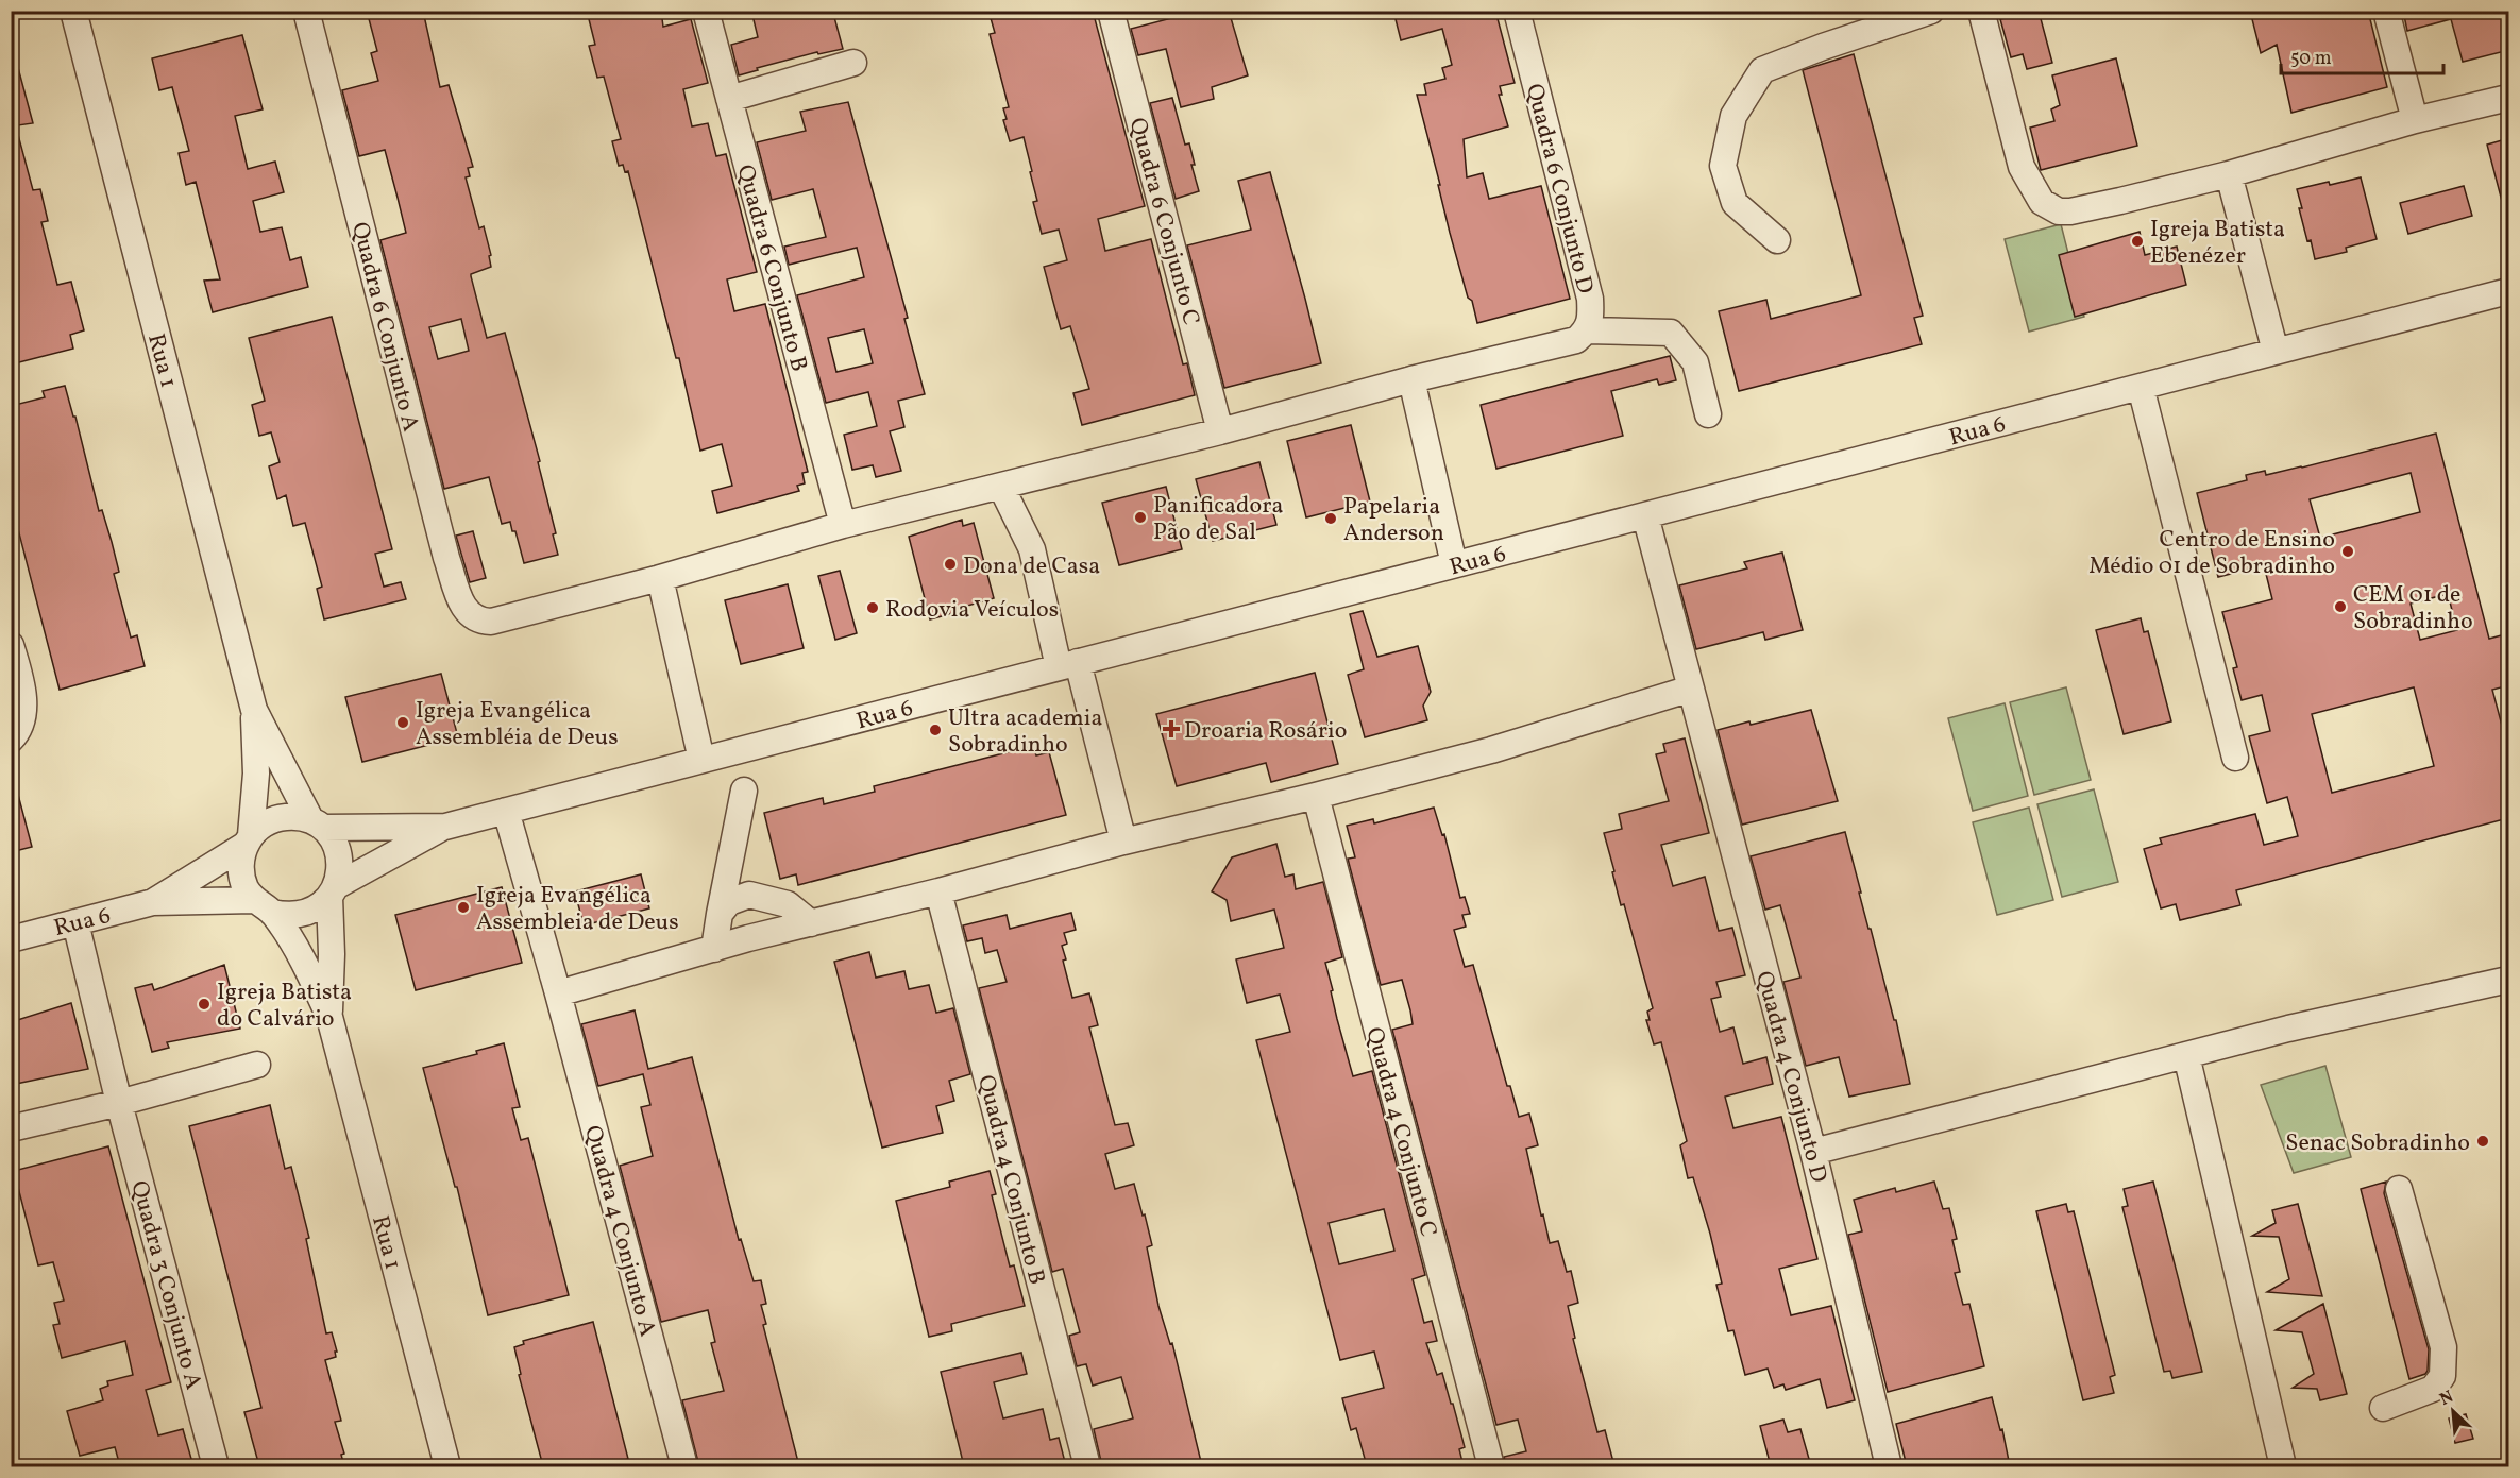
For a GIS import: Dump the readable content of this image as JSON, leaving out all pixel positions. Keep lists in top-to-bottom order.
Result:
{
  "streets": {
    "street": [
      "Quadra 6 Conjunto D",
      "Quadra 6 Conjunto C",
      "Quadra 6 Conjunto B",
      "Quadra 6 Conjunto A",
      "Rua 1",
      "Rua 6",
      "Quadra 4 Conjunto D",
      "Quadra 4 Conjunto C",
      "Quadra 4 Conjunto B",
      "Quadra 4 Conjunto A",
      "Quadra 3 Conjunto A"
    ]
  },
  "crossings": [
    ["Rua 6", "Quadra 4 Conjunto D"],
    ["Rua 6", "Quadra 4 Conjunto A"],
    ["Rua 6", "Quadra 3 Conjunto A"]
  ],
  "places": {
    "other": [
      "Igreja Batista Ebenézer",
      "Panificadora Pão de Sal",
      "Papelaria Anderson",
      "Centro de Ensino Médio 01 de Sobradinho",
      "Dona de Casa",
      "CEM 01 de Sobradinho",
      "Rodovia Veículos",
      "Igreja Evangélica Assembléia de Deus",
      "Ultra academia Sobradinho",
      "Igreja Evangélica Assembleia de Deus",
      "Igreja Batista do Calvário",
      "Senac Sobradinho"
    ],
    "health": ["Droaria Rosário"]
  },
  "scale_bar": "50 m",
  "north": "top left"
}
